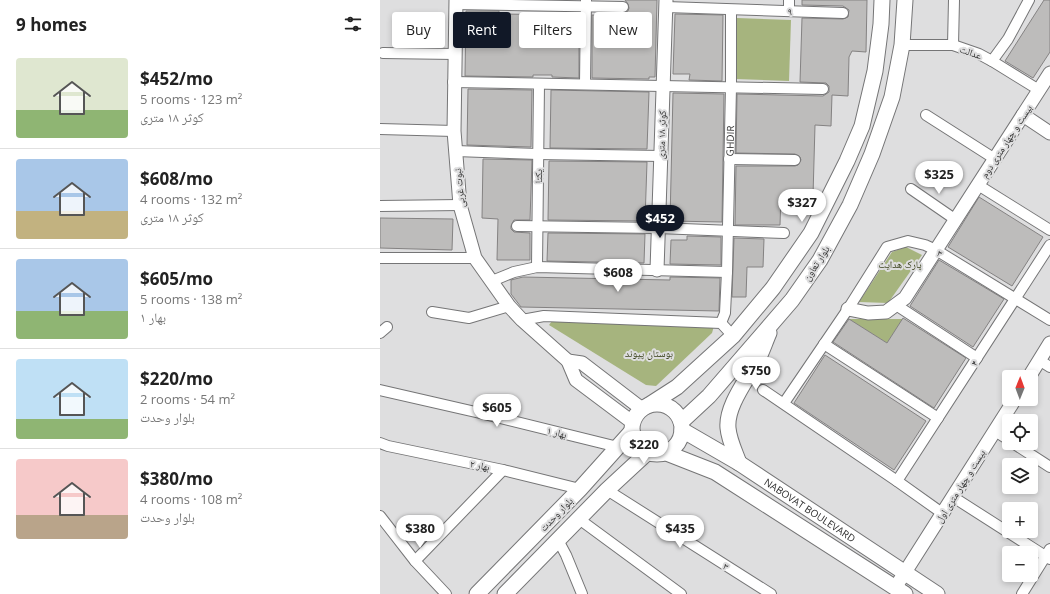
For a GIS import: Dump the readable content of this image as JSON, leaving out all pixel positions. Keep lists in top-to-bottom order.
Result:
{
  "streets": {
    "main road": ["بلوار تعاون", "NABOVAT BOULEVARD", "بلوار وحدت"],
    "street": [
      "۹",
      "عدالت",
      "کوثر ۱۸ متری",
      "GHDIR",
      "بیست و چهار متری دوم",
      "یکتا",
      "نبوت غربی",
      "۳",
      "۴",
      "بهار ۱",
      "بهار ۲",
      "بیست و چهار متری اول"
    ]
  },
  "crossings": [
    ["۹", "کوثر ۱۸ متری"],
    ["۹", "GHDIR"],
    ["عدالت", "بلوار تعاون"],
    ["بیست و چهار متری دوم", "۳"],
    ["نبوت غربی", "بلوار تعاون"],
    ["نبوت غربی", "NABOVAT BOULEVARD"],
    ["نبوت غربی", "بلوار وحدت"],
    ["۳", "۴"],
    ["۳", "بلوار وحدت"],
    ["بلوار تعاون", "NABOVAT BOULEVARD"],
    ["بلوار تعاون", "بلوار وحدت"],
    ["بهار ۱", "بلوار وحدت"],
    ["بهار ۲", "بلوار وحدت"],
    ["بیست و چهار متری اول", "NABOVAT BOULEVARD"],
    ["NABOVAT BOULEVARD", "بلوار وحدت"]
  ],
  "parks": ["پارک‌ هدایت", "بوستان پیوند"],
  "north": "top",
  "page": {
    "heading": "9 homes",
    "chip": [
      "Buy",
      "Rent",
      "Filters",
      "New"
    ],
    "list": [
      {
        "name": "$452/mo",
        "note": "5 rooms · 123 m² · کوثر ۱۸ متری"
      },
      {
        "name": "$608/mo",
        "note": "4 rooms · 132 m² · کوثر ۱۸ متری"
      },
      {
        "name": "$605/mo",
        "note": "5 rooms · 138 m² · بهار ۱"
      },
      {
        "name": "$220/mo",
        "note": "2 rooms · 54 m² · بلوار وحدت"
      },
      {
        "name": "$380/mo",
        "note": "4 rooms · 108 m² · بلوار وحدت"
      }
    ],
    "price": [
      "$325",
      "$327",
      "$452",
      "$608",
      "$750",
      "$605",
      "$220",
      "$380",
      "$435"
    ],
    "map_buttons": ["+", "−"]
  }
}
